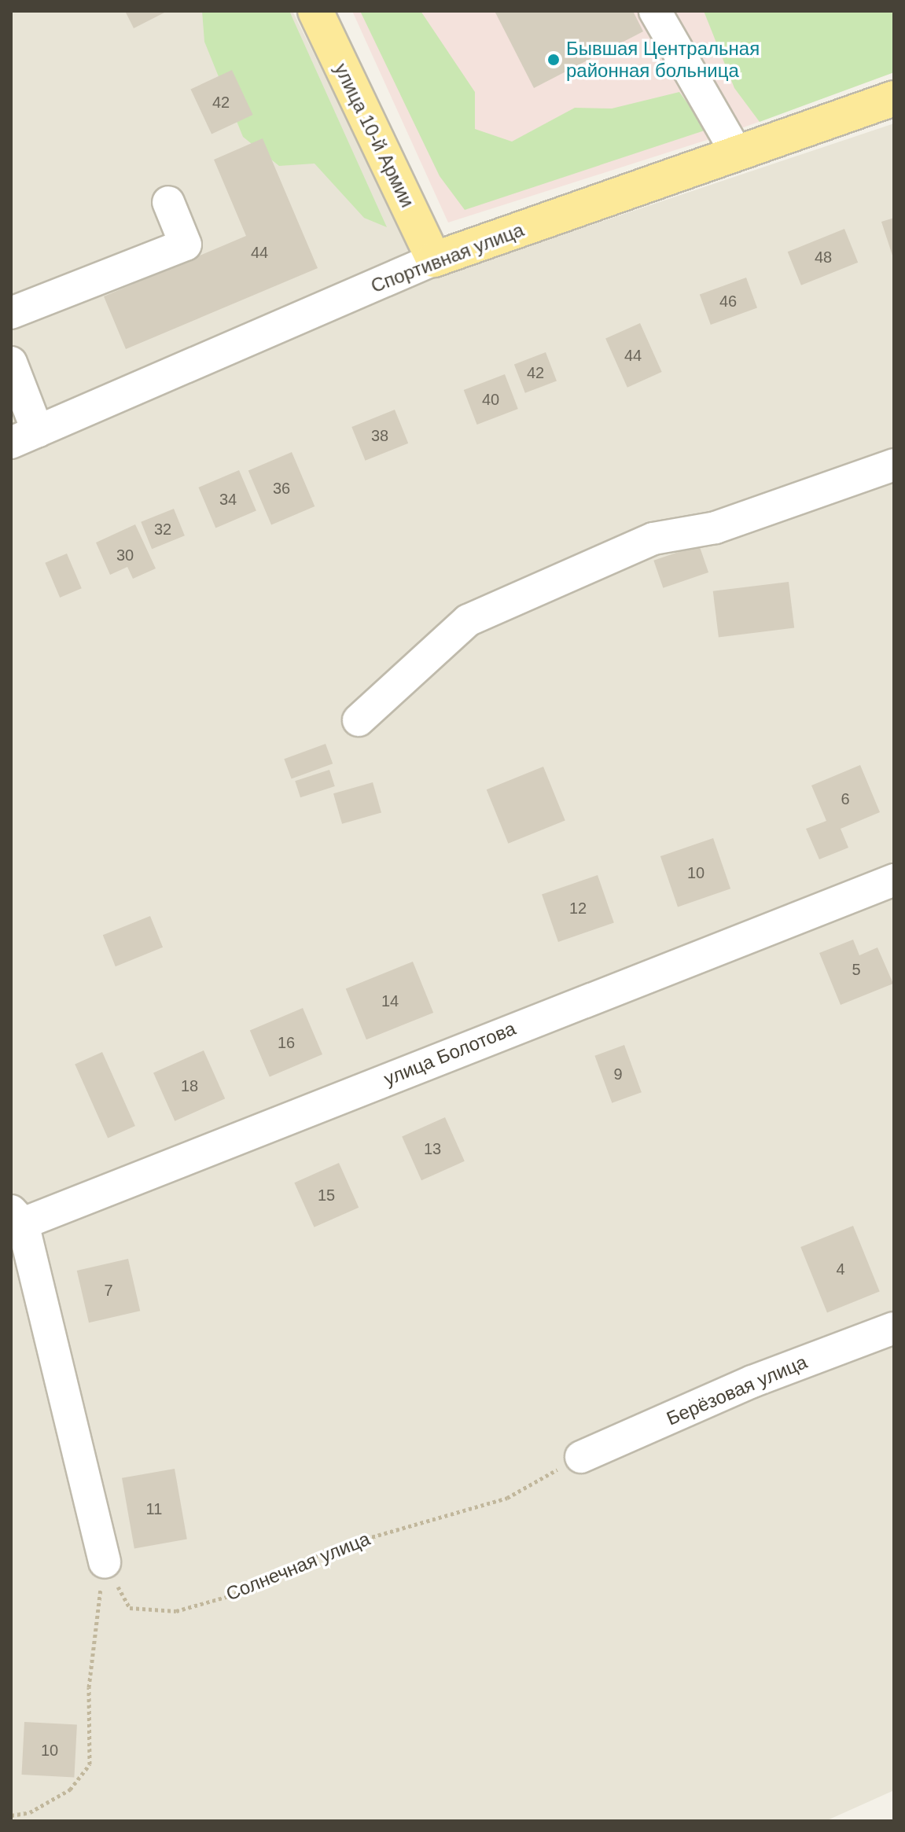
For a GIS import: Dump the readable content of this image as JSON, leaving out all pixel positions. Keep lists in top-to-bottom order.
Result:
{
  "streets": {
    "main road": ["улица 10-й Армии", "Спортивная улица"],
    "street": ["улица Болотова", "Берёзовая улица"],
    "path": ["Солнечная улица"]
  },
  "crossings": [
    ["улица 10-й Армии", "Спортивная улица"],
    ["Берёзовая улица", "Солнечная улица"]
  ],
  "places": ["Бывшая Центральная районная больница"],
  "house_numbers": [
    "42",
    "44",
    "48",
    "46",
    "44",
    "42",
    "40",
    "38",
    "36",
    "34",
    "32",
    "30",
    "6",
    "10",
    "12",
    "5",
    "14",
    "16",
    "9",
    "18",
    "13",
    "15",
    "4",
    "7",
    "11",
    "10"
  ]
}
